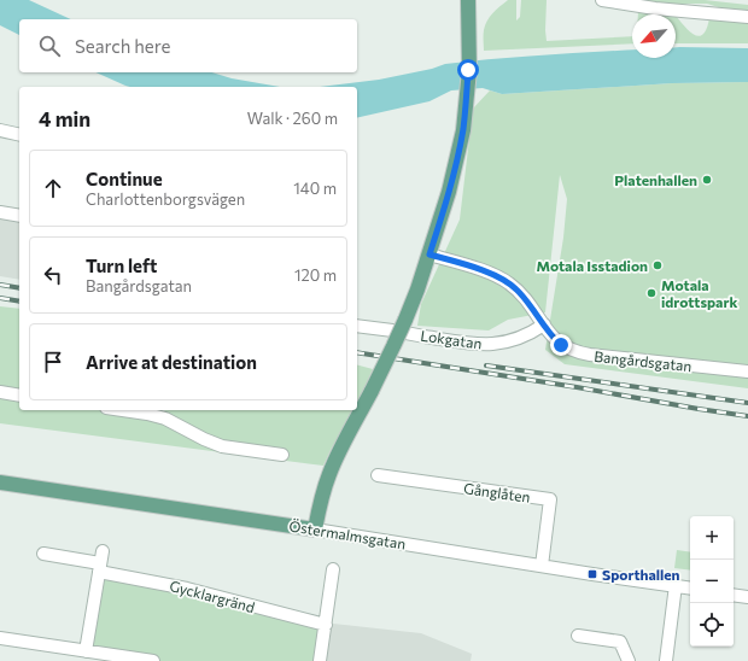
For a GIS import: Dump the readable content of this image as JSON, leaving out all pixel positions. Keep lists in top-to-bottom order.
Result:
{
  "streets": {
    "main road": ["Östermalmsgatan"],
    "street": [
      "Lokgatan",
      "Bangårdsgatan",
      "Gånglåten",
      "Gycklargränd"
    ]
  },
  "crossings": [
    ["Lokgatan", "Bangårdsgatan"],
    ["Gånglåten", "Östermalmsgatan"]
  ],
  "places": {
    "other": ["Platenhallen", "Motala Isstadion", "Motala idrottspark"],
    "transit": ["Sporthallen"]
  },
  "north": "bottom left",
  "page": {
    "search": "Search here",
    "heading": ["4 min", "Walk · 260 m"],
    "list": [
      ["Continue", "Charlottenborgsvägen", "140 m"],
      ["Turn left", "Bangårdsgatan", "120 m"],
      "Arrive at destination"
    ],
    "map_buttons": ["+", "−"]
  }
}
